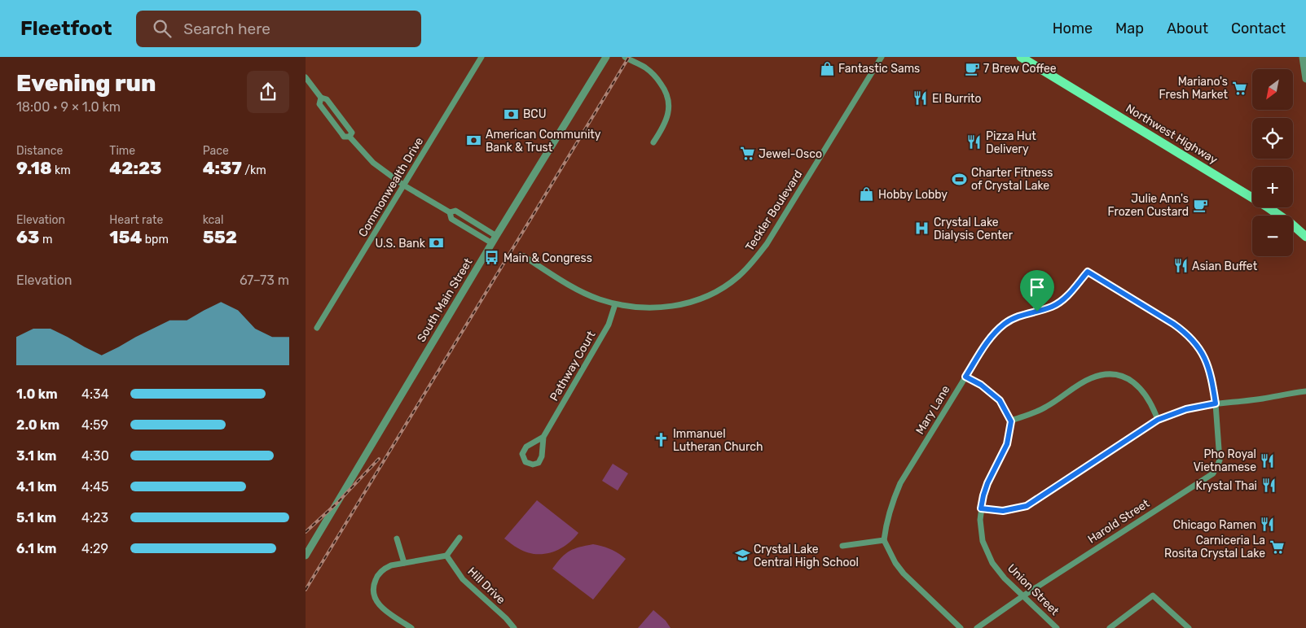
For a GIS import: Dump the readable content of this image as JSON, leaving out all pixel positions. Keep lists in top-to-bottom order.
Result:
{
  "streets": {
    "main road": ["Northwest Highway"],
    "street": [
      "Commonwealth Drive",
      "Teckler Boulevard",
      "South Main Street",
      "Pathway Court",
      "Mary Lane",
      "Harold Street",
      "Hill Drive",
      "Union Street"
    ]
  },
  "crossings": [
    ["Teckler Boulevard", "Pathway Court"],
    ["Mary Lane", "Harold Street"],
    ["Harold Street", "Union Street"]
  ],
  "places": {
    "shop": ["Fantastic Sams", "Hobby Lobby"],
    "cafe": ["7 Brew Coffee", "Julie Ann's Frozen Custard"],
    "supermarket": ["Mariano's Fresh Market", "Jewel-Osco", "Carniceria La Rosita Crystal Lake"],
    "restaurant": [
      "El Burrito",
      "Pizza Hut Delivery",
      "Asian Buffet",
      "Pho Royal Vietnamese",
      "Krystal Thai",
      "Chicago Ramen"
    ],
    "bank": ["BCU", "American Community Bank & Trust", "U.S. Bank"],
    "sports": ["Charter Fitness of Crystal Lake"],
    "hospital": ["Crystal Lake Dialysis Center"],
    "bus stop": ["Main & Congress"],
    "church": ["Immanuel Lutheran Church"],
    "school or university": ["Crystal Lake Central High School"]
  },
  "north": "bottom left",
  "page": {
    "header": "Fleetfoot",
    "search": "Search here",
    "nav": [
      "Home",
      "Map",
      "About",
      "Contact"
    ],
    "heading": ["Evening run", "18:00 · 9 × 1.0 km"],
    "map_buttons": ["+", "−"],
    "stats": [
      ["Distance", "9.18 km"],
      ["Time", "42:23"],
      ["Pace", "4:37 /km"],
      ["Elevation", "63 m"],
      ["Heart rate", "154 bpm"],
      ["kcal", "552"]
    ],
    "chart": ["Elevation", "67–73 m"],
    "list": [
      {
        "name": "1.0 km",
        "note": "4:34"
      },
      {
        "name": "2.0 km",
        "note": "4:59"
      },
      {
        "name": "3.1 km",
        "note": "4:30"
      },
      {
        "name": "4.1 km",
        "note": "4:45"
      },
      {
        "name": "5.1 km",
        "note": "4:23"
      },
      {
        "name": "6.1 km",
        "note": "4:29"
      }
    ]
  }
}
